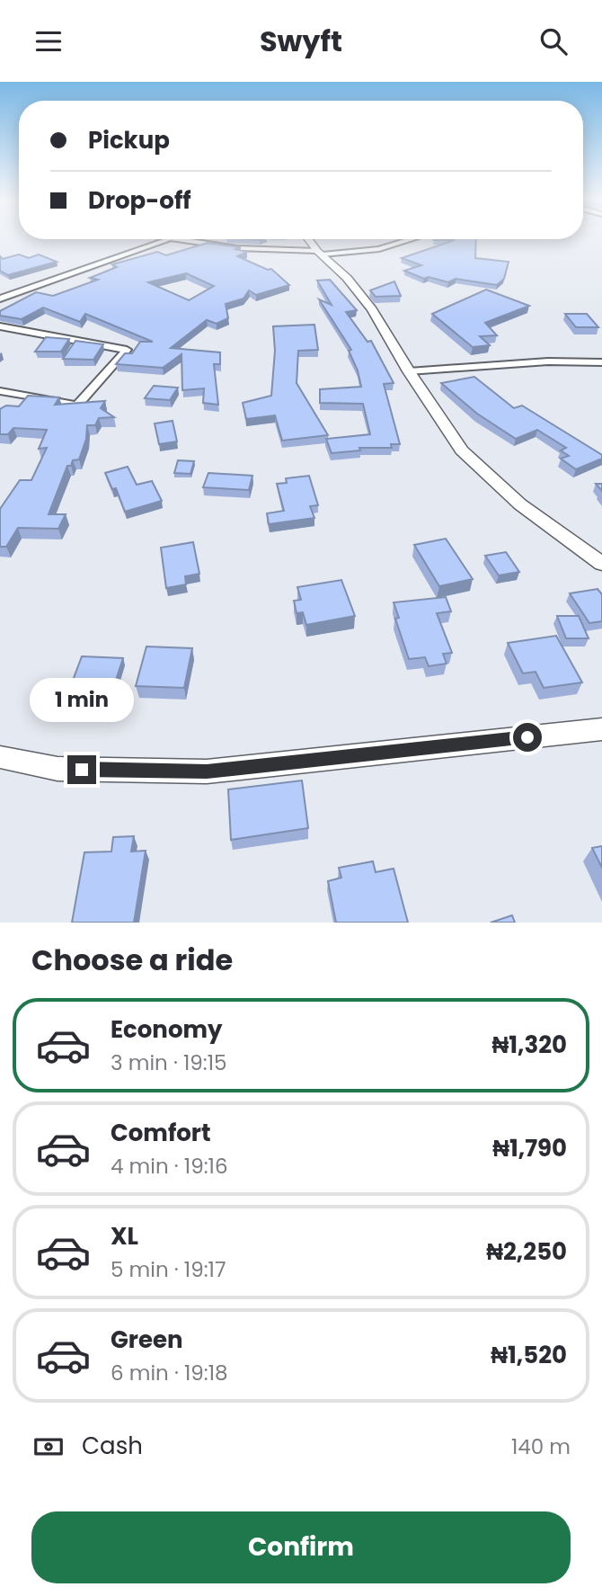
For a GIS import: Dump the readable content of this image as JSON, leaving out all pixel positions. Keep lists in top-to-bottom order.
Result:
{
  "page": {
    "header": "Swyft",
    "banner": ["Pickup", "Drop-off"],
    "bubble": "1 min",
    "heading": "Choose a ride",
    "list": [
      {
        "name": "Economy",
        "note": "3 min · 19:15",
        "value": "₦1,320"
      },
      {
        "name": "Comfort",
        "note": "4 min · 19:16",
        "value": "₦1,790"
      },
      {
        "name": "XL",
        "note": "5 min · 19:17",
        "value": "₦2,250"
      },
      {
        "name": "Green",
        "note": "6 min · 19:18",
        "value": "₦1,520"
      }
    ],
    "pay": ["Cash", "140 m"],
    "buttons": "Confirm"
  }
}
